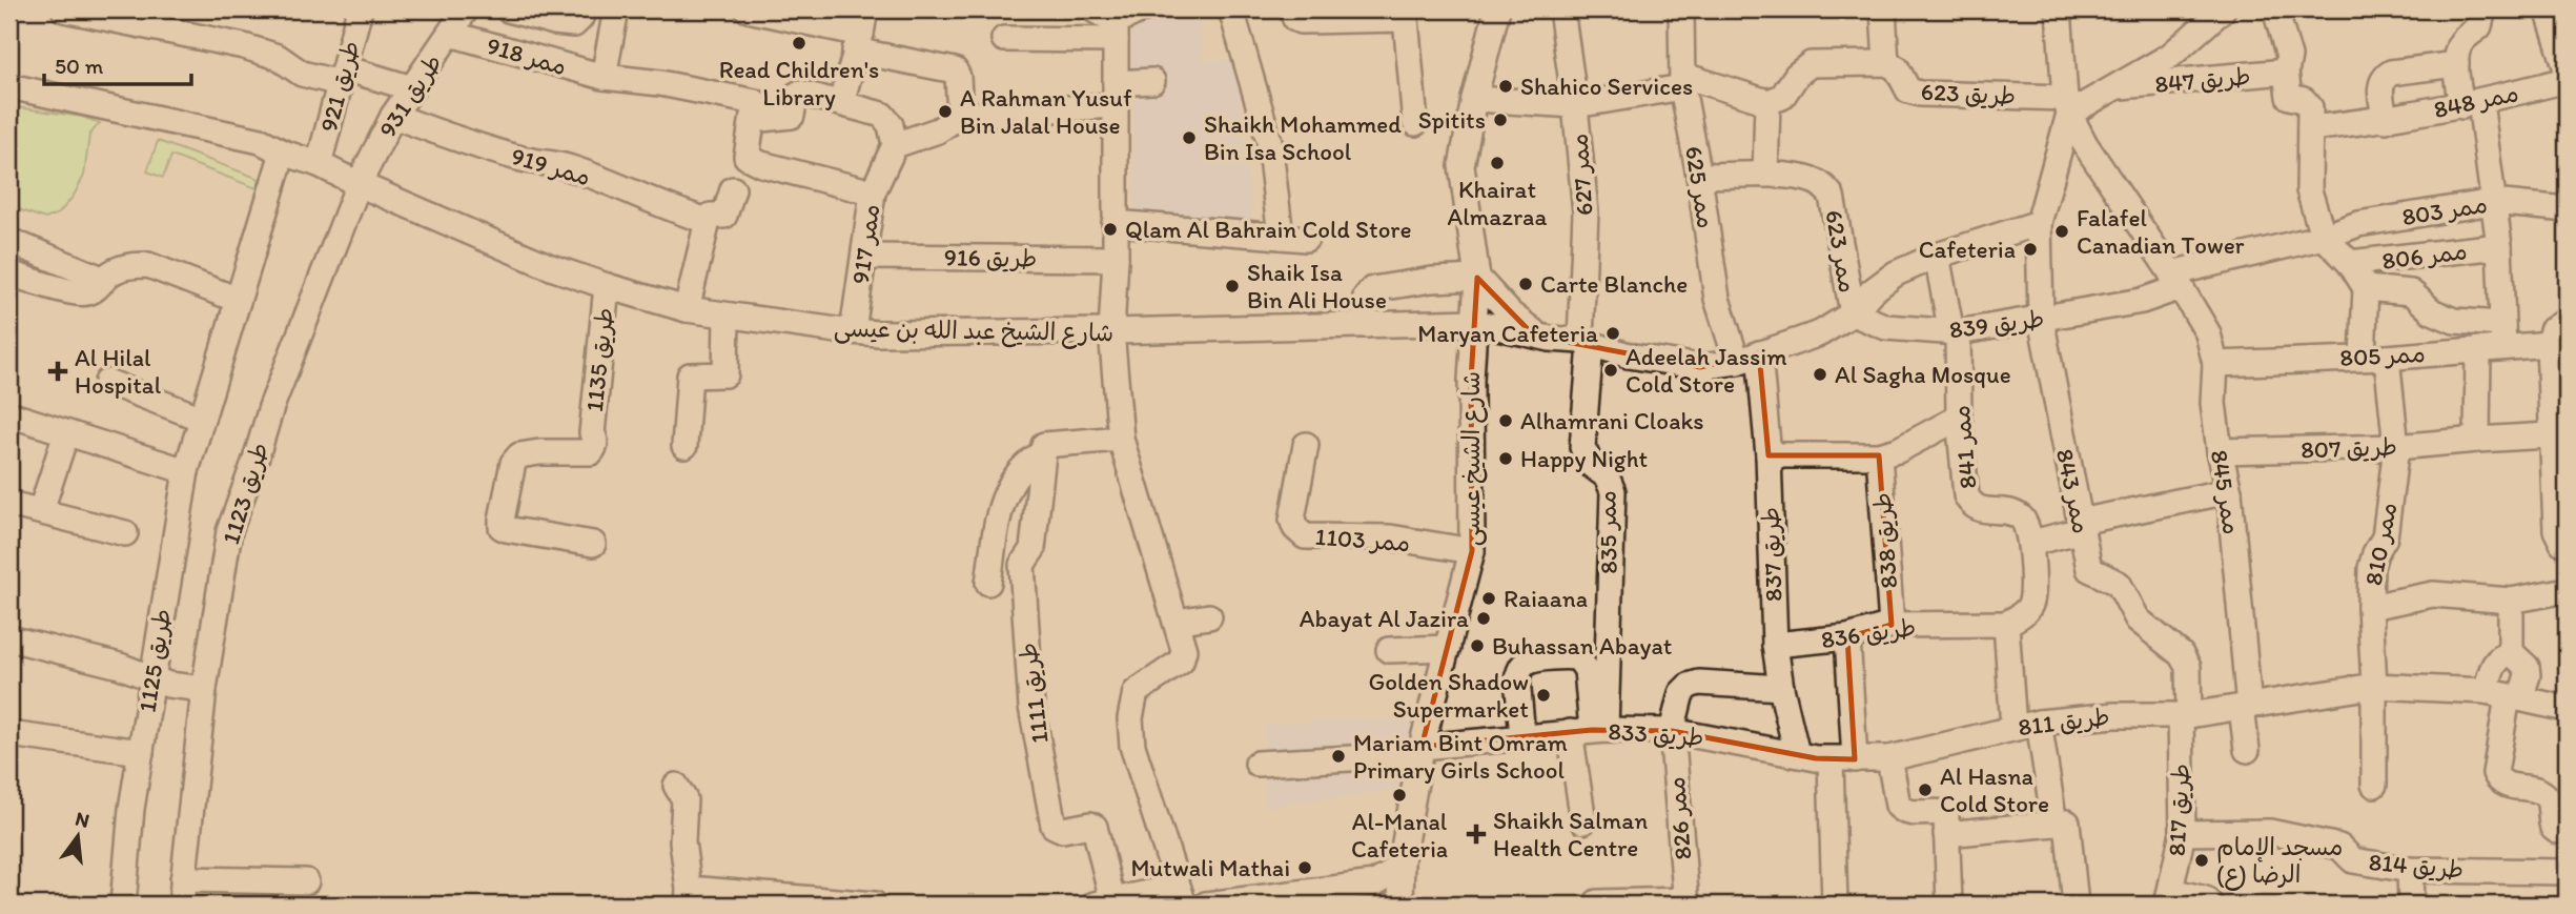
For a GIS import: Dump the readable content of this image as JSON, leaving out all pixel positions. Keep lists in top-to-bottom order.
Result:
{
  "streets": {
    "street": [
      "ممر 918",
      "طريق 847",
      "طريق 921",
      "طريق 623",
      "طريق 931",
      "ممر 848",
      "ممر 919",
      "ممر 627",
      "ممر 625",
      "ممر 803",
      "ممر 917",
      "ممر 623",
      "ممر 806",
      "طريق 916",
      "طريق 839",
      "شارع الشيخ عبد الله بن عيسى",
      "ممر 805",
      "طريق 1135",
      "ممر 841",
      "طريق 807",
      "شارع الشيخ عيسى",
      "ممر 843",
      "ممر 845",
      "طريق 1123",
      "ممر 835",
      "ممر 1103",
      "طريق 838",
      "ممر 810",
      "طريق 837",
      "طريق 836",
      "طريق 1125",
      "طريق 1111",
      "طريق 811",
      "طريق 833",
      "طريق 817",
      "ممر 826",
      "طريق 814"
    ]
  },
  "crossings": [
    ["ممر 918", "طريق 931"],
    ["طريق 847", "ممر 848"],
    ["طريق 847", "ممر 803"],
    ["طريق 847", "ممر 806"],
    ["طريق 921", "شارع الشيخ عبد الله بن عيسى"],
    ["طريق 623", "ممر 843"],
    ["طريق 623", "ممر 845"],
    ["طريق 931", "ممر 919"],
    ["طريق 931", "شارع الشيخ عبد الله بن عيسى"],
    ["طريق 931", "طريق 1123"],
    ["ممر 627", "شارع الشيخ عبد الله بن عيسى"],
    ["ممر 627", "ممر 835"],
    ["ممر 625", "ممر 623"],
    ["ممر 625", "شارع الشيخ عبد الله بن عيسى"],
    ["ممر 625", "طريق 837"],
    ["ممر 803", "ممر 806"],
    ["ممر 803", "طريق 839"],
    ["ممر 803", "ممر 845"],
    ["ممر 917", "طريق 916"],
    ["ممر 917", "شارع الشيخ عبد الله بن عيسى"],
    ["ممر 623", "طريق 839"],
    ["ممر 623", "شارع الشيخ عبد الله بن عيسى"],
    ["ممر 806", "ممر 805"],
    ["ممر 806", "ممر 810"],
    ["طريق 839", "شارع الشيخ عبد الله بن عيسى"],
    ["طريق 839", "ممر 841"],
    ["طريق 839", "ممر 843"],
    ["طريق 839", "ممر 845"],
    ["شارع الشيخ عبد الله بن عيسى", "طريق 1135"],
    ["شارع الشيخ عبد الله بن عيسى", "ممر 841"],
    ["شارع الشيخ عبد الله بن عيسى", "شارع الشيخ عيسى"],
    ["شارع الشيخ عبد الله بن عيسى", "ممر 843"],
    ["شارع الشيخ عبد الله بن عيسى", "طريق 1123"],
    ["شارع الشيخ عبد الله بن عيسى", "ممر 835"],
    ["شارع الشيخ عبد الله بن عيسى", "طريق 837"],
    ["شارع الشيخ عبد الله بن عيسى", "طريق 1125"],
    ["ممر 805", "ممر 845"],
    ["ممر 805", "ممر 810"],
    ["طريق 807", "ممر 845"],
    ["طريق 807", "ممر 810"],
    ["شارع الشيخ عيسى", "ممر 1103"],
    ["شارع الشيخ عيسى", "طريق 833"],
    ["ممر 843", "ممر 845"],
    ["ممر 843", "طريق 811"],
    ["ممر 843", "طريق 817"],
    ["ممر 845", "طريق 811"],
    ["ممر 835", "طريق 833"],
    ["طريق 838", "طريق 836"],
    ["ممر 810", "طريق 811"],
    ["طريق 837", "طريق 836"],
    ["طريق 837", "طريق 833"],
    ["طريق 837", "ممر 826"],
    ["طريق 811", "طريق 833"],
    ["طريق 811", "طريق 817"],
    ["طريق 833", "ممر 826"],
    ["طريق 817", "طريق 814"]
  ],
  "places": {
    "other": [
      "Read Children's Library",
      "Shahico Services",
      "A Rahman Yusuf Bin Jalal House",
      "Spitits",
      "Shaikh Mohammed Bin Isa School",
      "Khairat Almazraa",
      "Qlam Al Bahrain Cold Store",
      "Falafel Canadian Tower",
      "Cafeteria",
      "Carte Blanche",
      "Shaik Isa Bin Ali House",
      "Maryan Cafeteria",
      "Adeelah Jassim Cold Store",
      "Al Sagha Mosque",
      "Alhamrani Cloaks",
      "Happy Night",
      "Raiaana",
      "Abayat Al Jazira",
      "Buhassan Abayat",
      "Golden Shadow Supermarket",
      "Mariam Bint Omram Primary Girls School",
      "Al Hasna Cold Store",
      "Al-Manal Cafeteria",
      "مسجد الإمام الرضا (ع)",
      "Mutwali Mathai"
    ],
    "health": ["Al Hilal Hospital", "Shaikh Salman Health Centre"]
  },
  "scale_bar": "50 m",
  "north": "top"
}
